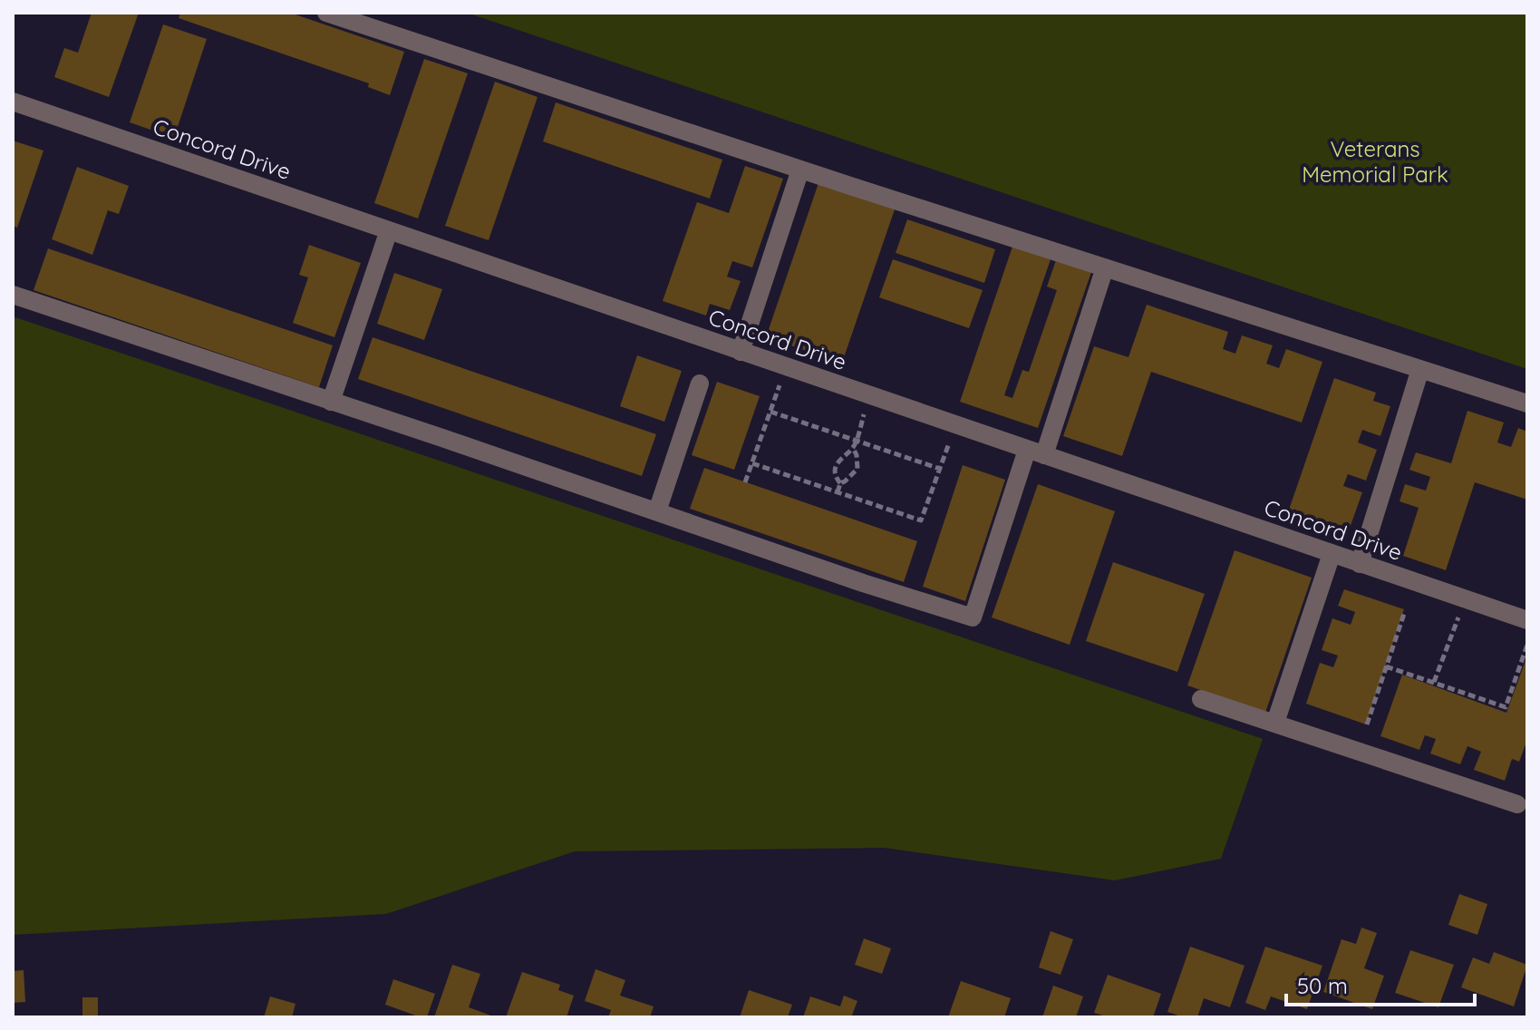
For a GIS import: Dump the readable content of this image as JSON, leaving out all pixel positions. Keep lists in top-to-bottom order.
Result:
{
  "streets": {
    "street": ["Concord Drive"]
  },
  "parks": ["Veterans Memorial Park"],
  "scale_bar": "50 m"
}
